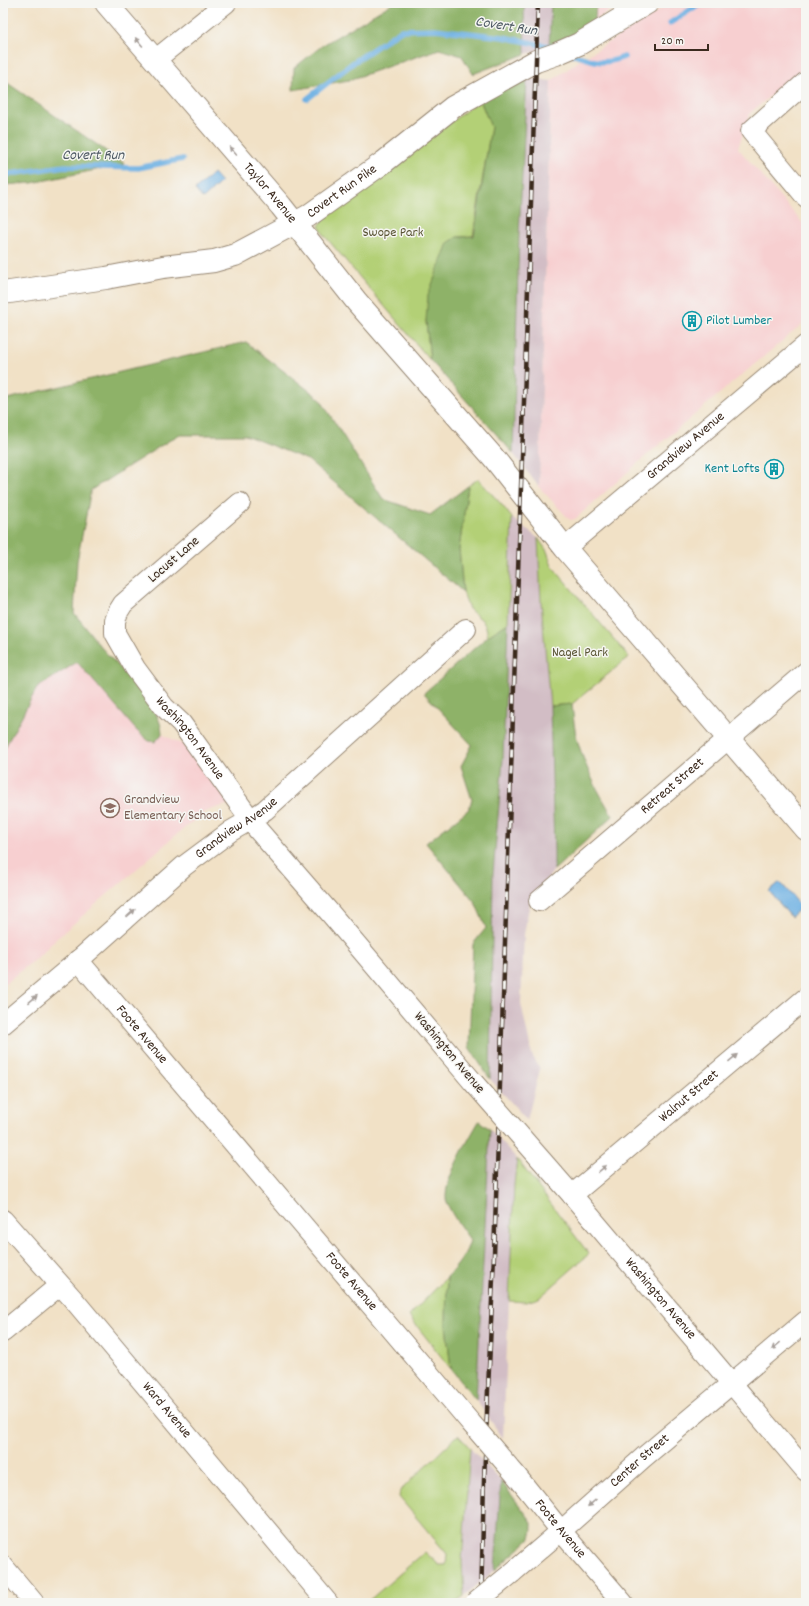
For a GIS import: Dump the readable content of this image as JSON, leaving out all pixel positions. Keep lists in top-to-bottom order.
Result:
{
  "streets": {
    "street": [
      "Covert Run Pike",
      "Taylor Avenue",
      "Grandview Avenue",
      "Locust Lane",
      "Washington Avenue",
      "Retreat Street",
      "Foote Avenue",
      "Walnut Street",
      "Ward Avenue",
      "Center Street"
    ]
  },
  "crossings": [
    ["Covert Run Pike", "Taylor Avenue"],
    ["Taylor Avenue", "Grandview Avenue"],
    ["Taylor Avenue", "Retreat Street"],
    ["Grandview Avenue", "Washington Avenue"],
    ["Grandview Avenue", "Foote Avenue"],
    ["Locust Lane", "Washington Avenue"],
    ["Washington Avenue", "Walnut Street"],
    ["Washington Avenue", "Center Street"],
    ["Foote Avenue", "Center Street"]
  ],
  "one_way": ["Walnut Street", "Center Street"],
  "water": ["Covert Run"],
  "parks": ["Swope Park", "Nagel Park"],
  "places": {
    "building": ["Pilot Lumber", "Kent Lofts"],
    "school or university": ["Grandview Elementary School"]
  },
  "scale_bar": "20 m"
}
